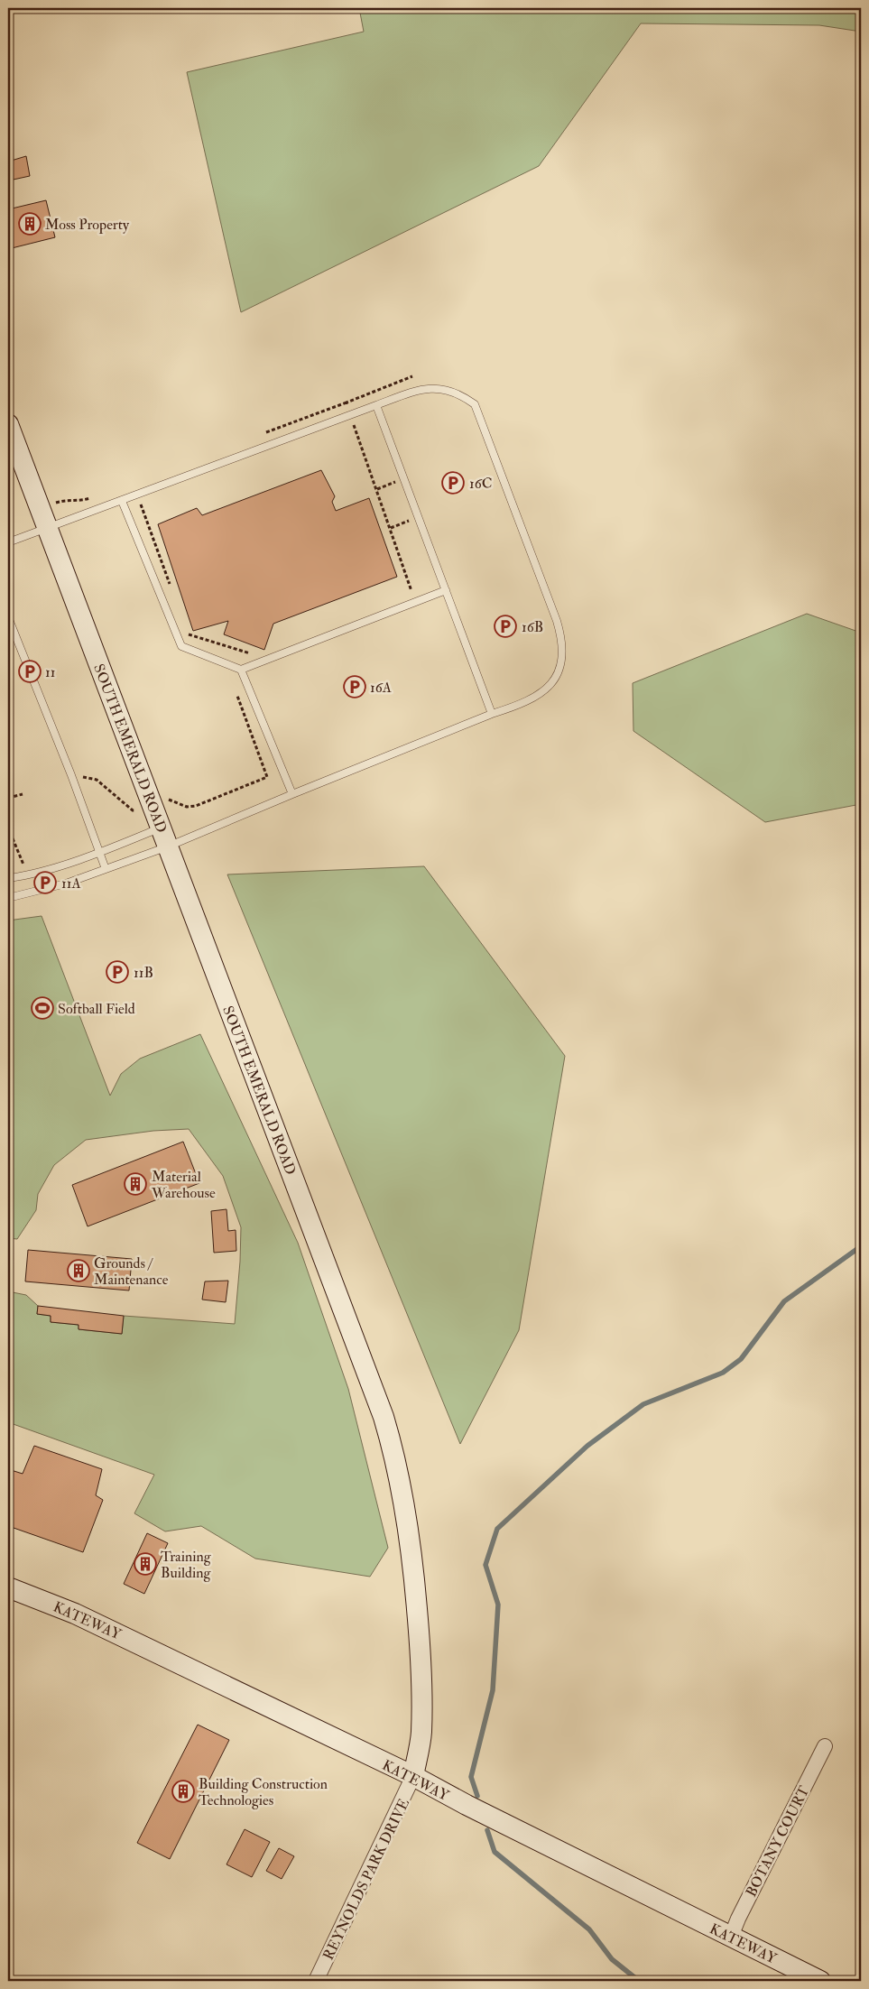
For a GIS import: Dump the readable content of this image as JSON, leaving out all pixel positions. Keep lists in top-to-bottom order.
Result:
{
  "streets": {
    "street": [
      "SOUTH EMERALD ROAD",
      "KATEWAY",
      "BOTANY COURT",
      "REYNOLDS PARK DRIVE"
    ]
  },
  "crossings": [
    ["SOUTH EMERALD ROAD", "KATEWAY"],
    ["SOUTH EMERALD ROAD", "REYNOLDS PARK DRIVE"],
    ["KATEWAY", "BOTANY COURT"],
    ["KATEWAY", "REYNOLDS PARK DRIVE"]
  ],
  "places": {
    "building": [
      "Moss Property",
      "Material Warehouse",
      "Grounds / Maintenance",
      "Training Building",
      "Building Construction Technologies"
    ],
    "parking": [
      "16C",
      "16B",
      "11",
      "16A",
      "11A",
      "11B"
    ],
    "sports": ["Softball Field"]
  }
}
